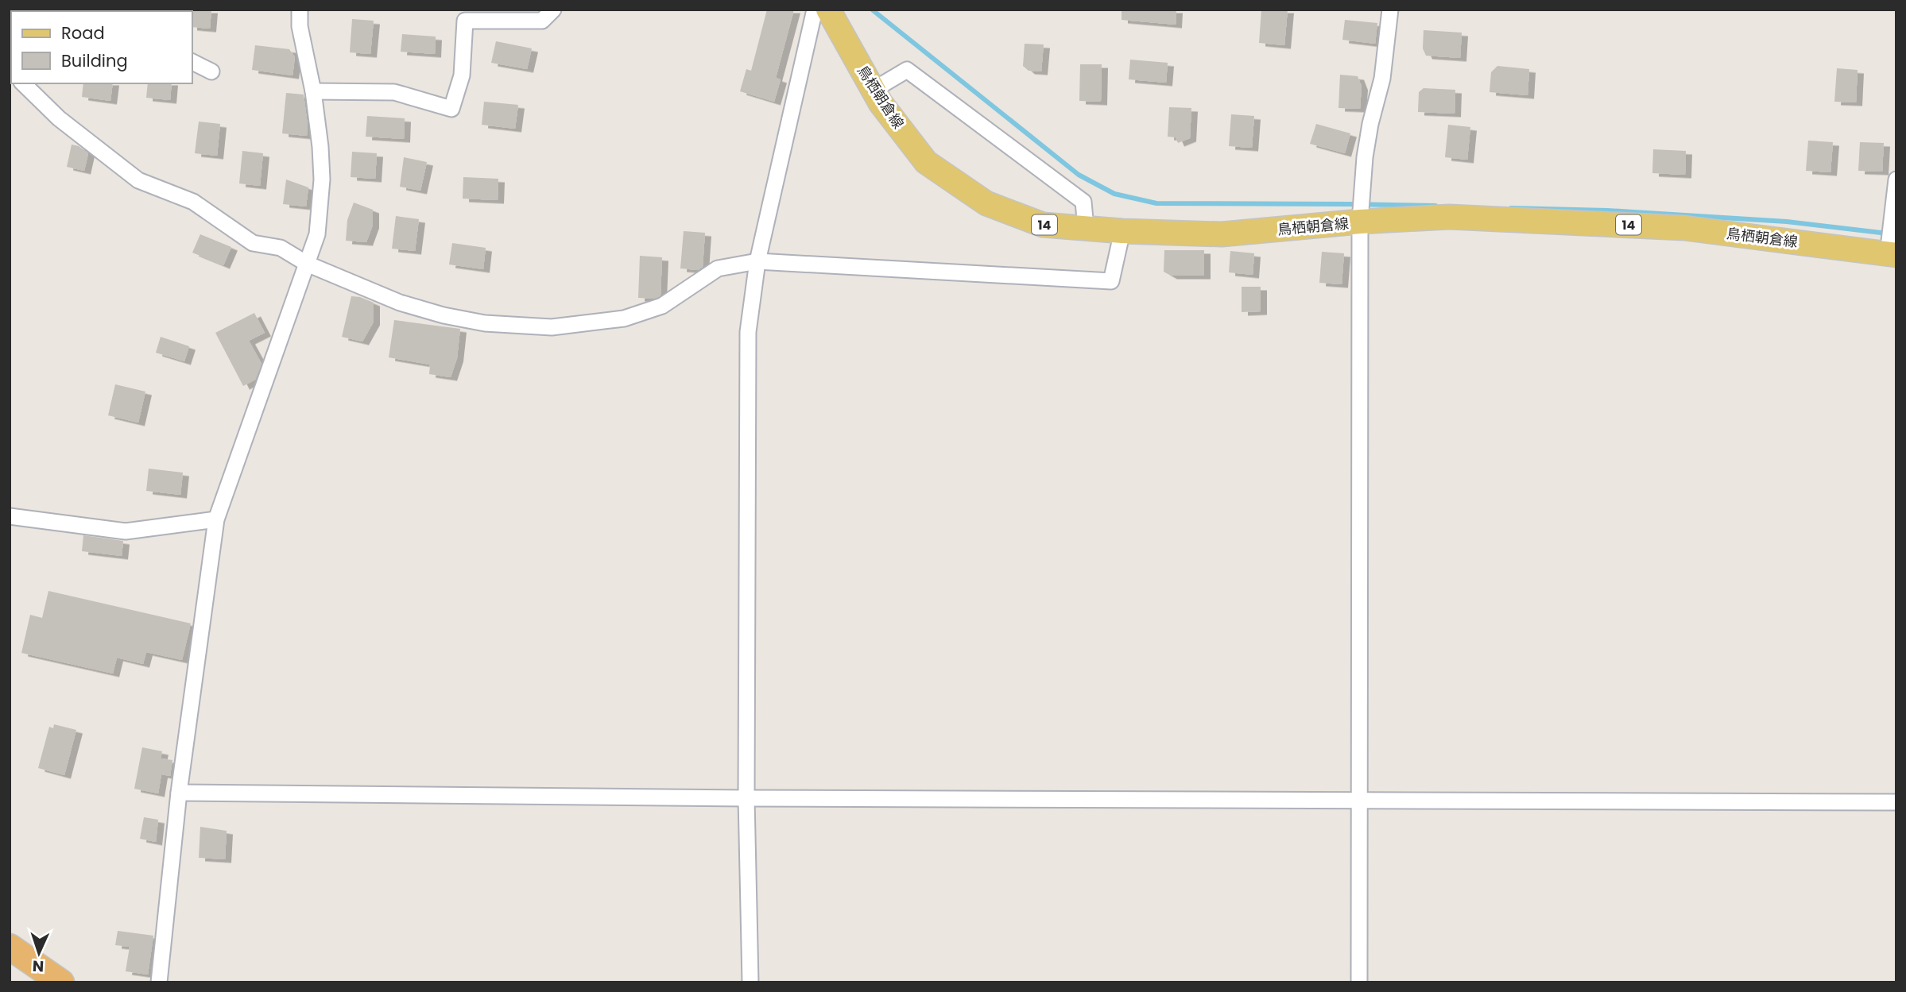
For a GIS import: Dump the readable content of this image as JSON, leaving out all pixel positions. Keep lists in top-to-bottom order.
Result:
{
  "streets": {
    "main road": ["鳥栖朝倉線", "14"]
  },
  "legend": ["Road", "Building"],
  "north": "bottom"
}
